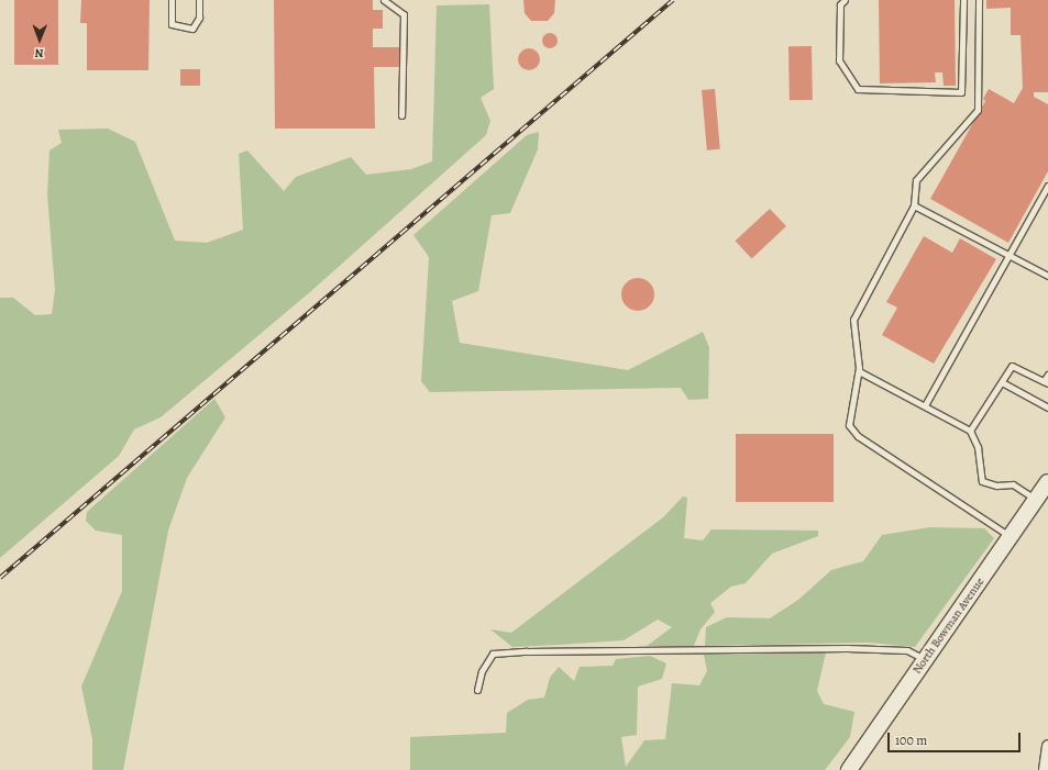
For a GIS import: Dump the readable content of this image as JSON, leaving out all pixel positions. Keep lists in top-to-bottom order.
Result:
{
  "streets": {
    "street": ["North Bowman Avenue"]
  },
  "scale_bar": "100 m",
  "north": "bottom"
}
